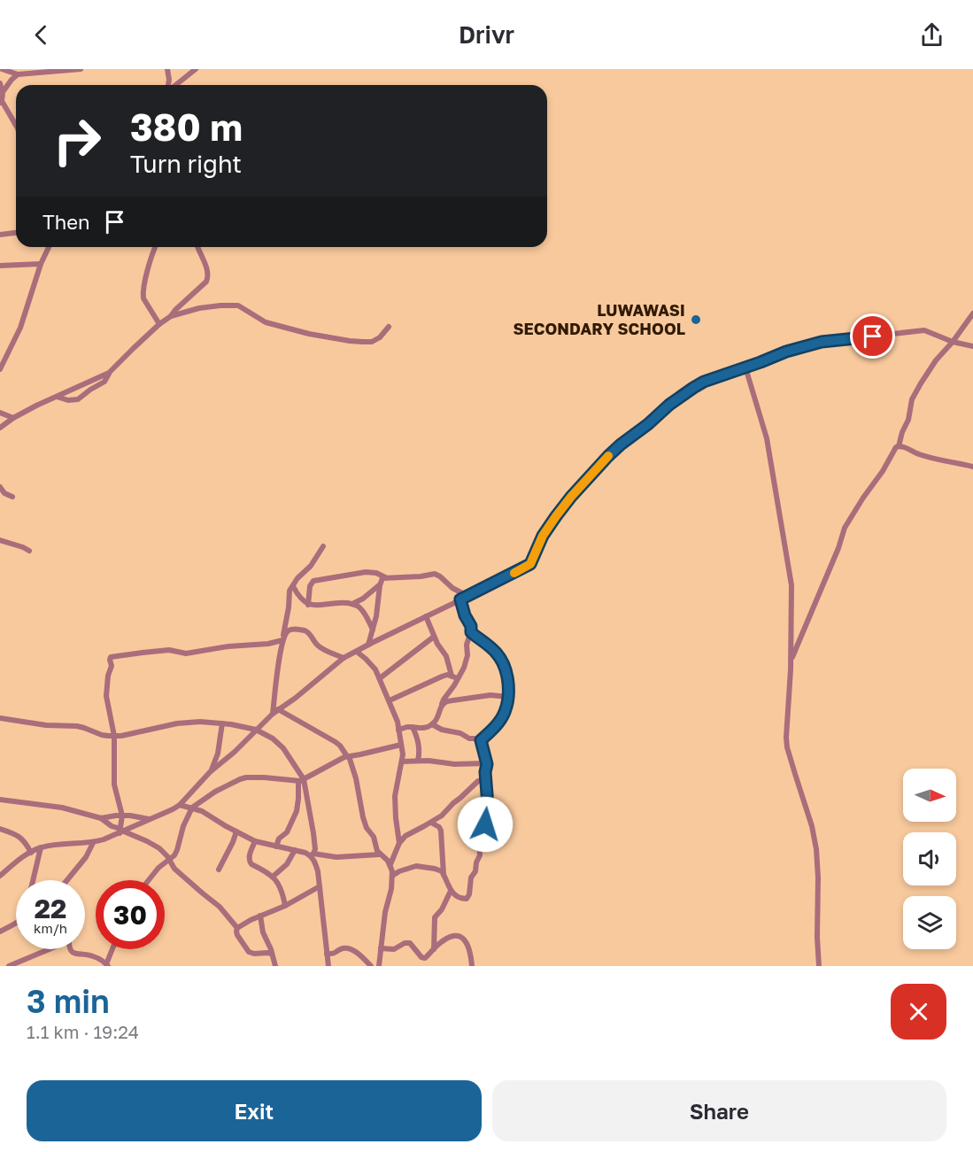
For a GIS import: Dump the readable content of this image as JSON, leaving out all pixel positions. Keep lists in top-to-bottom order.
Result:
{
  "places": ["LUWAWASI SECONDARY SCHOOL"],
  "north": "right",
  "page": {
    "header": "Drivr",
    "turn": ["380 m", "Turn right"],
    "then": "Then",
    "speed": "22 km/h",
    "limit": "30",
    "heading": ["3 min", "1.1 km · 19:24"],
    "buttons": ["Exit", "Share"]
  }
}
